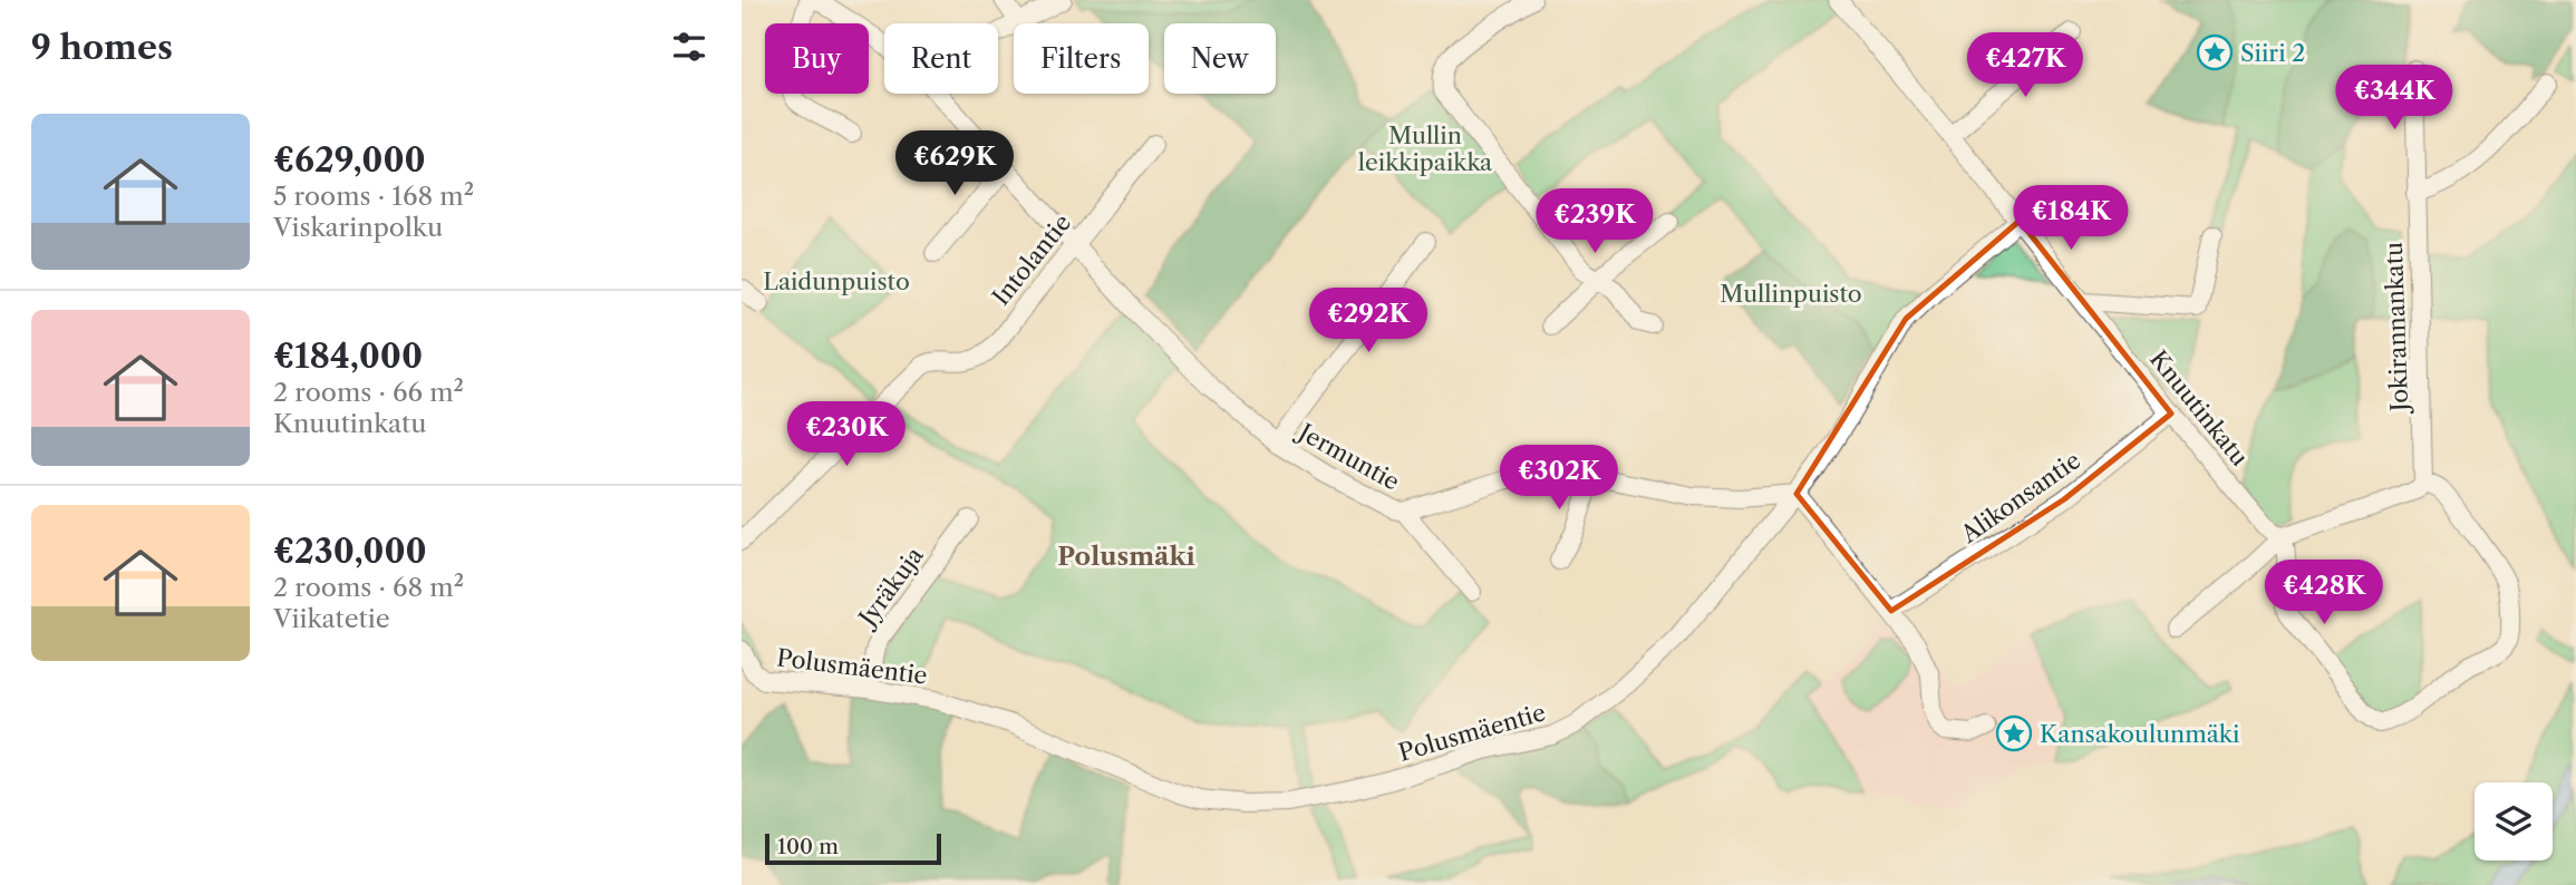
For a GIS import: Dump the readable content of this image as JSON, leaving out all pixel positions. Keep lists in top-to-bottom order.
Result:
{
  "streets": {
    "street": [
      "Intolantie",
      "Jokirannankatu",
      "Knuutinkatu",
      "Jermuntie",
      "Alikonsantie",
      "Jyräkuja",
      "Polusmäentie"
    ]
  },
  "crossings": [
    ["Intolantie", "Jermuntie"],
    ["Jokirannankatu", "Knuutinkatu"],
    ["Knuutinkatu", "Alikonsantie"],
    ["Knuutinkatu", "Polusmäentie"],
    ["Jermuntie", "Polusmäentie"],
    ["Jyräkuja", "Polusmäentie"]
  ],
  "districts": ["Polusmäki"],
  "parks": ["Mullin leikkipaikka", "Laidunpuisto", "Mullinpuisto"],
  "places": {
    "place": ["Siiri 2", "Kansakoulunmäki"]
  },
  "scale_bar": "100 m",
  "page": {
    "heading": "9 homes",
    "chip": [
      "Buy",
      "Rent",
      "Filters",
      "New"
    ],
    "price": [
      "€427K",
      "€344K",
      "€629K",
      "€184K",
      "€239K",
      "€292K",
      "€230K",
      "€302K",
      "€428K"
    ],
    "list": [
      {
        "name": "€629,000",
        "note": "5 rooms · 168 m² · Viskarinpolku"
      },
      {
        "name": "€184,000",
        "note": "2 rooms · 66 m² · Knuutinkatu"
      },
      {
        "name": "€230,000",
        "note": "2 rooms · 68 m² · Viikatetie"
      }
    ],
    "scale": "100 m"
  }
}
